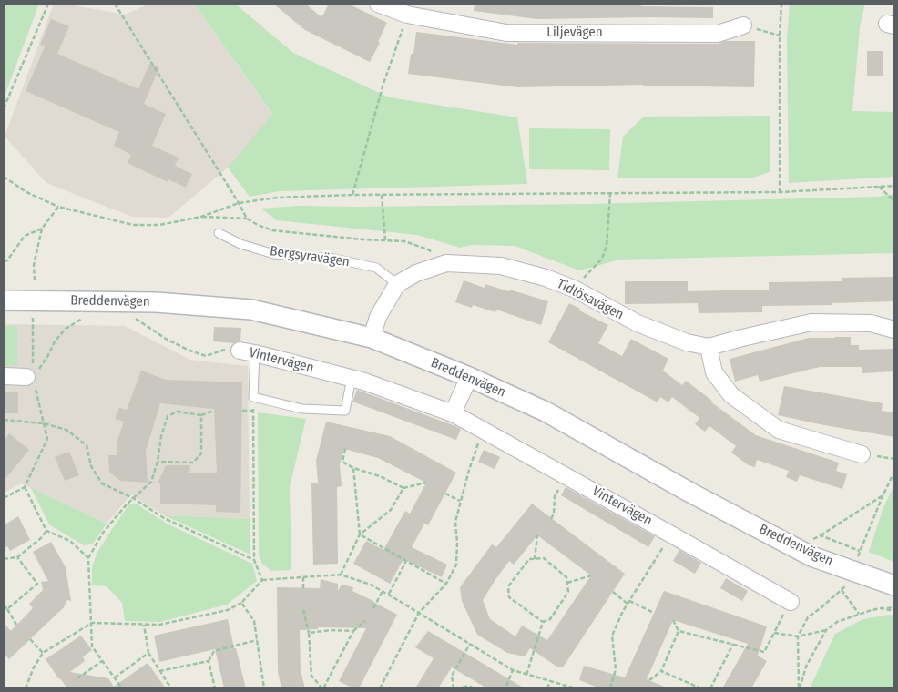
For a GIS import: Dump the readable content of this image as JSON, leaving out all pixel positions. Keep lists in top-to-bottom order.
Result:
{
  "streets": {
    "street": [
      "Liljevägen",
      "Tidlösavägen",
      "Breddenvägen",
      "Vintervägen"
    ],
    "lane": ["Bergsyravägen"]
  },
  "crossings": [
    ["Bergsyravägen", "Tidlösavägen"]
  ]
}
